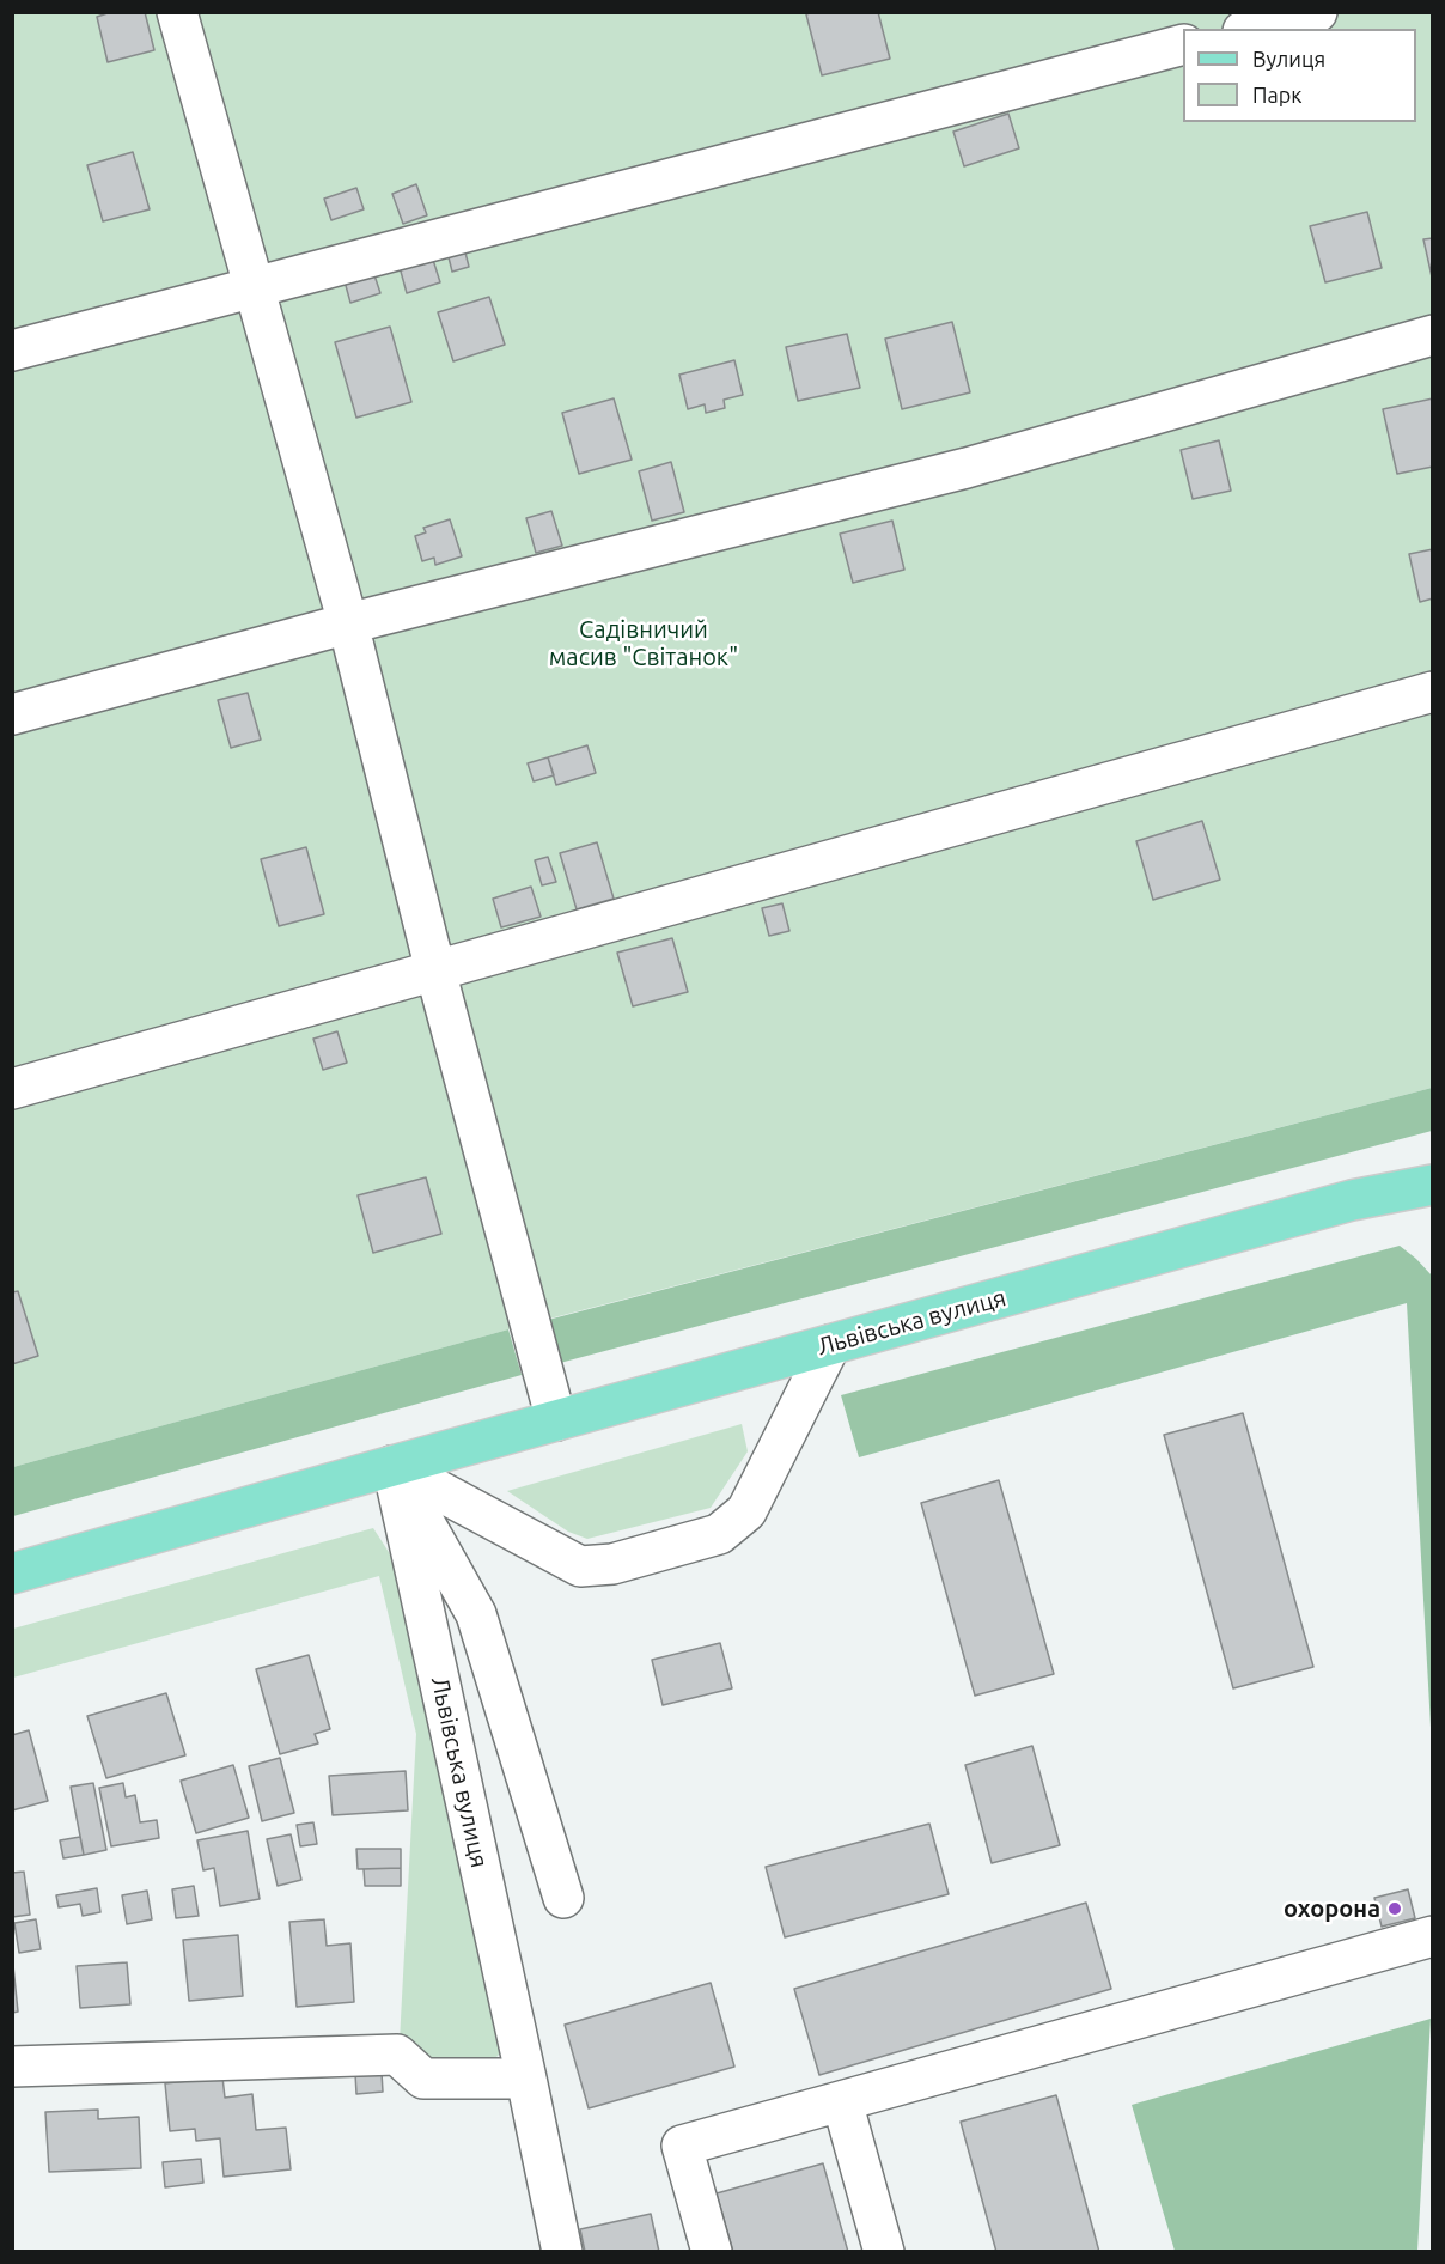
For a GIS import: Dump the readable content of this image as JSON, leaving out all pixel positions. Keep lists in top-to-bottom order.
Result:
{
  "streets": {
    "main road": ["Львівська вулиця"]
  },
  "parks": ["Садівничий масив \"Світанок\""],
  "places": ["охорона"],
  "legend": ["Вулиця", "Парк"]
}
